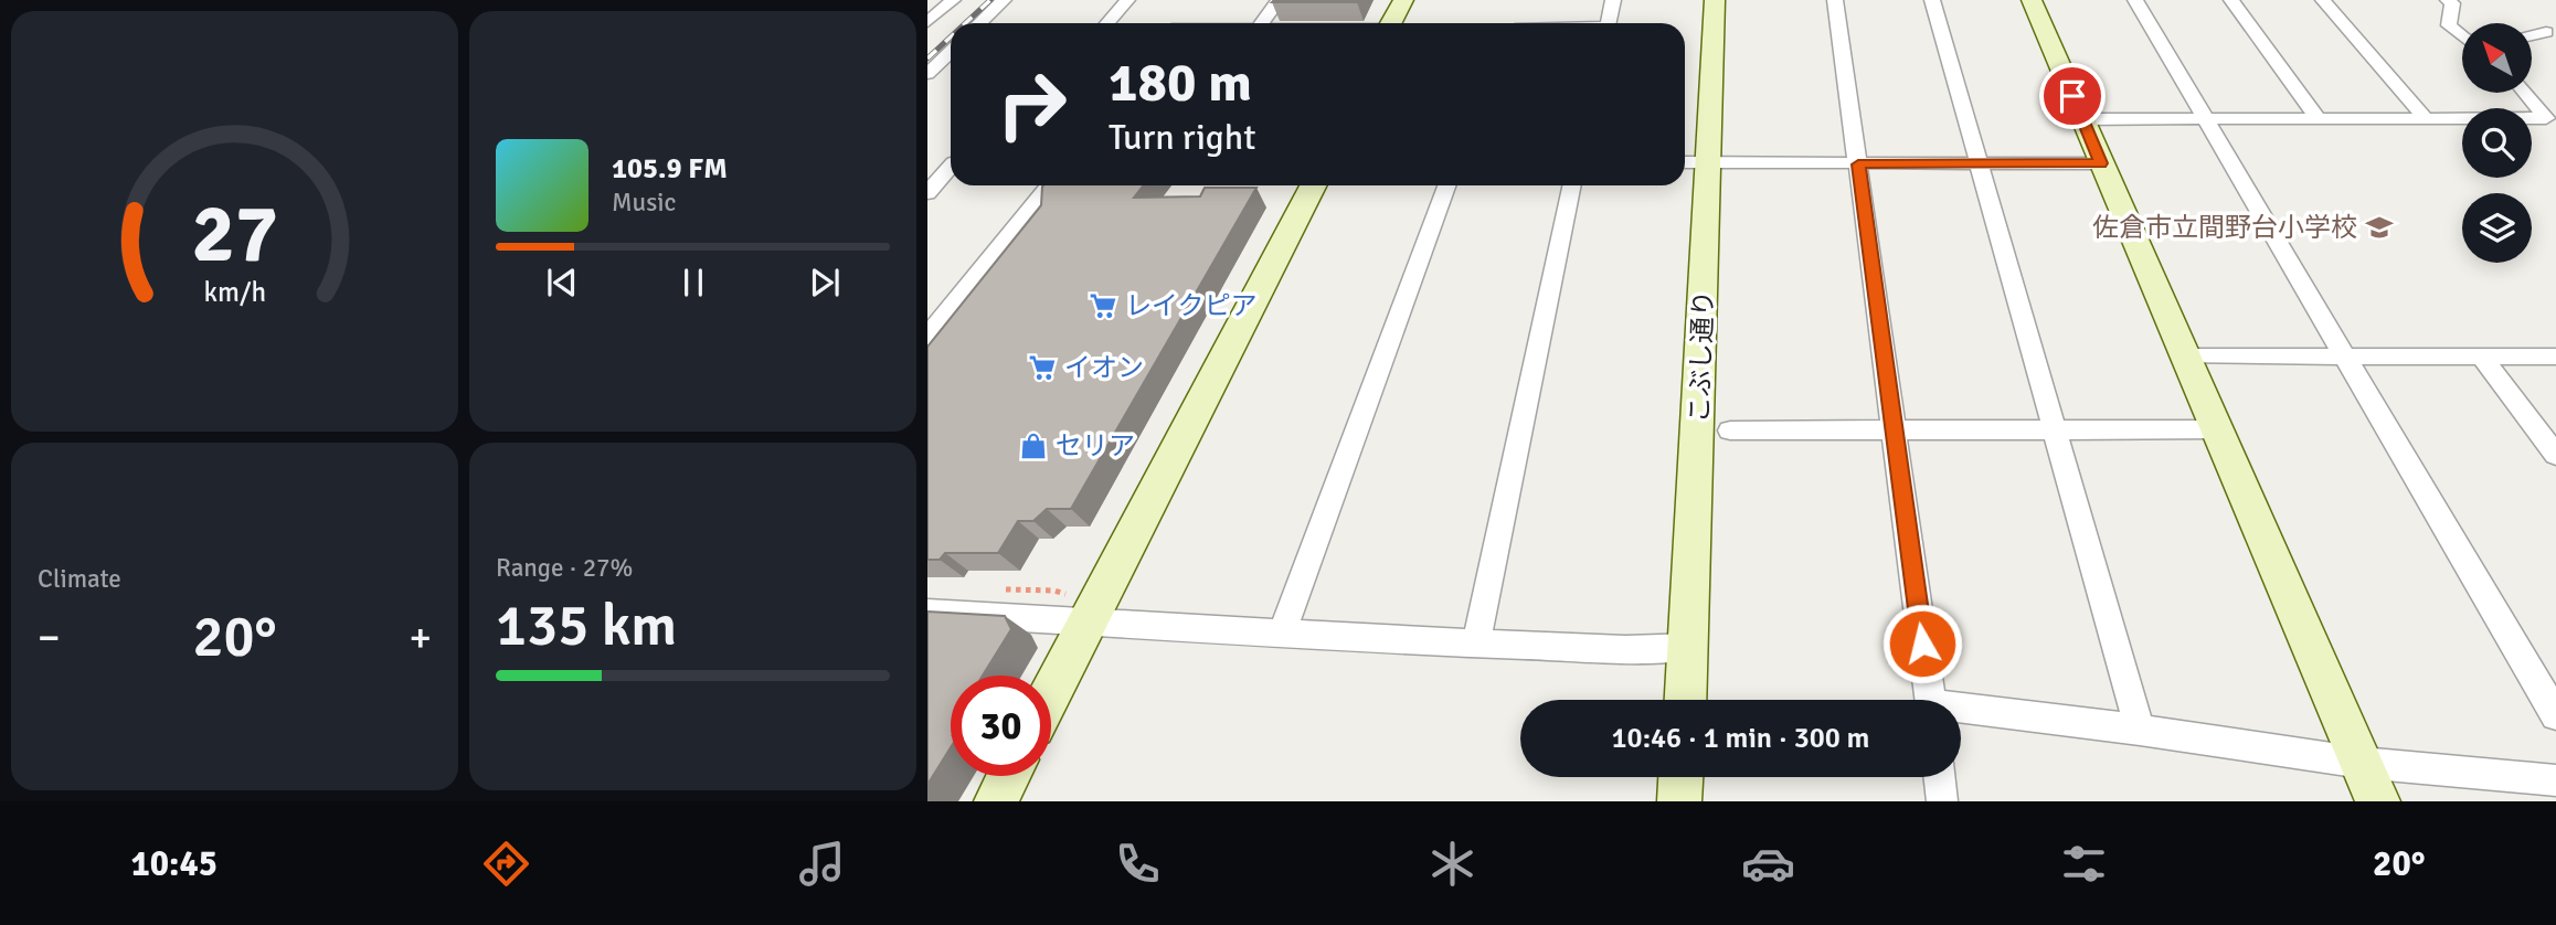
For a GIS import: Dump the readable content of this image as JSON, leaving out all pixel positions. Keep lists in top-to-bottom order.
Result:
{
  "streets": {
    "street": ["こぶし通り"]
  },
  "places": {
    "school or university": ["佐倉市立間野台小学校"],
    "supermarket": ["レイクピア", "イオン"],
    "shop": ["セリア"]
  },
  "north": "top left",
  "page": {
    "turn": ["180 m", "Turn right"],
    "song": ["105.9 FM", "Music"],
    "tile": [
      "Climate",
      ["Range · 27%", "135 km"]
    ],
    "heat": ["−", "20°", "+"],
    "limit": "30",
    "trip": "10:46 · 1 min · 300 m",
    "tabs": ["10:45", "20°"],
    "gauge": ["27", "km/h"]
  }
}
